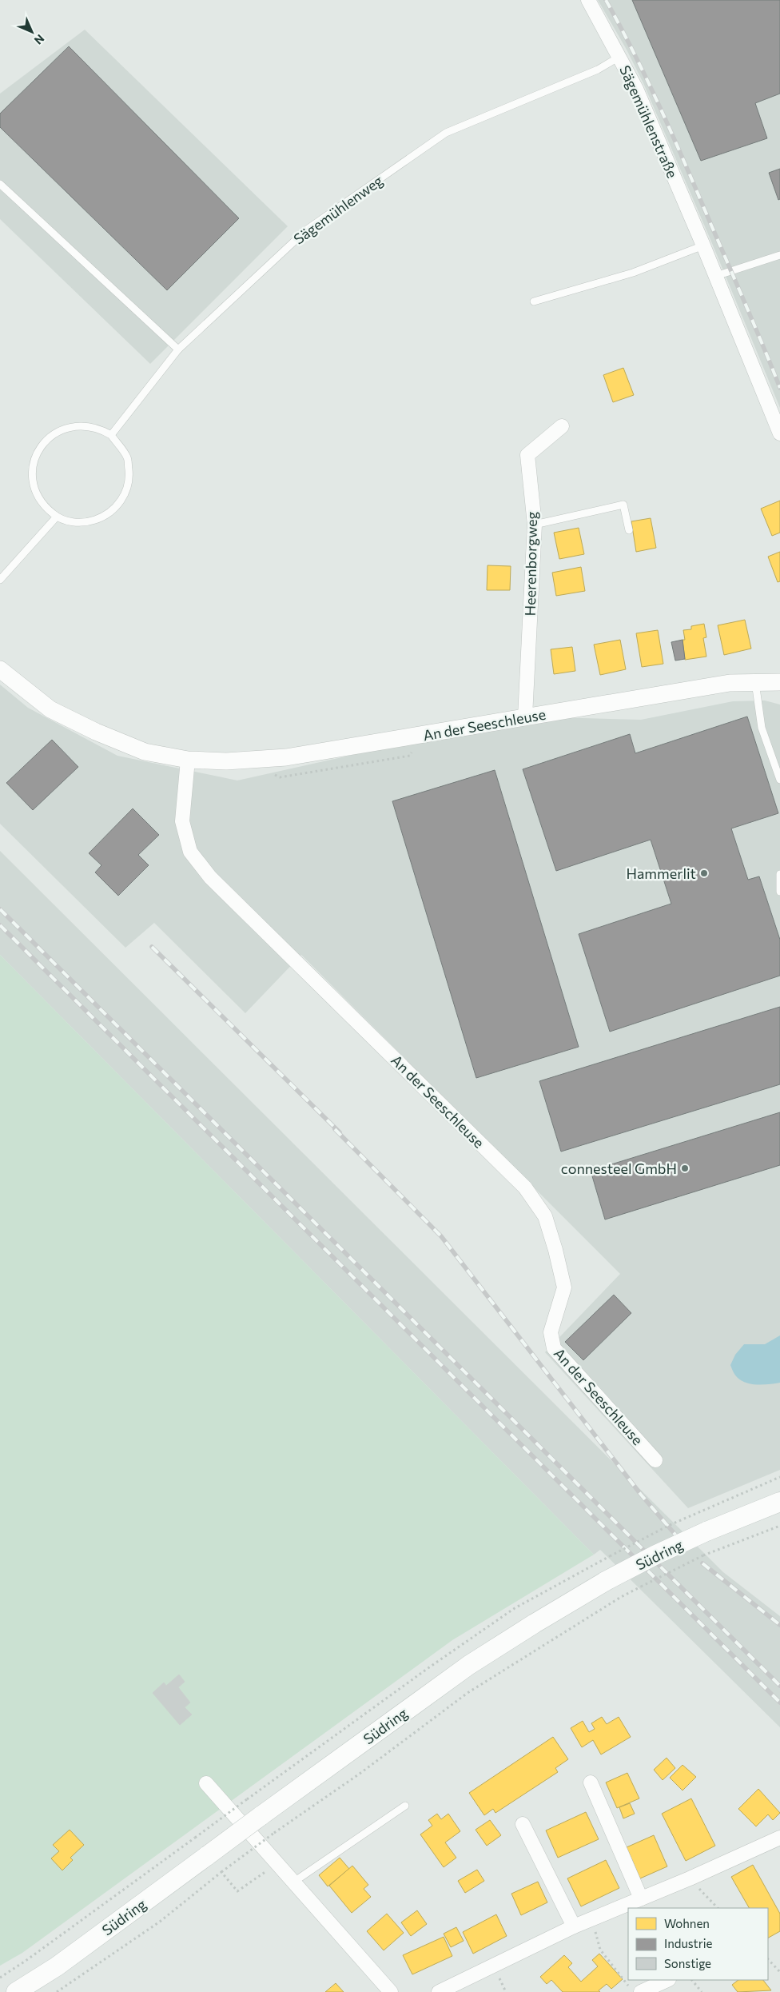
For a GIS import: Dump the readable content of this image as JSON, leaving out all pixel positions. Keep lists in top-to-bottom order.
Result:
{
  "streets": {
    "main road": ["Südring"],
    "street": ["Sägemühlenstraße", "Heerenborgweg", "An der Seeschleuse"],
    "lane": ["Sägemühlenweg"]
  },
  "crossings": [
    ["Sägemühlenstraße", "Sägemühlenweg"],
    ["Heerenborgweg", "An der Seeschleuse"]
  ],
  "places": ["Hammerlit", "connesteel GmbH"],
  "legend": ["Wohnen", "Industrie", "Sonstige"],
  "north": "bottom right"
}
